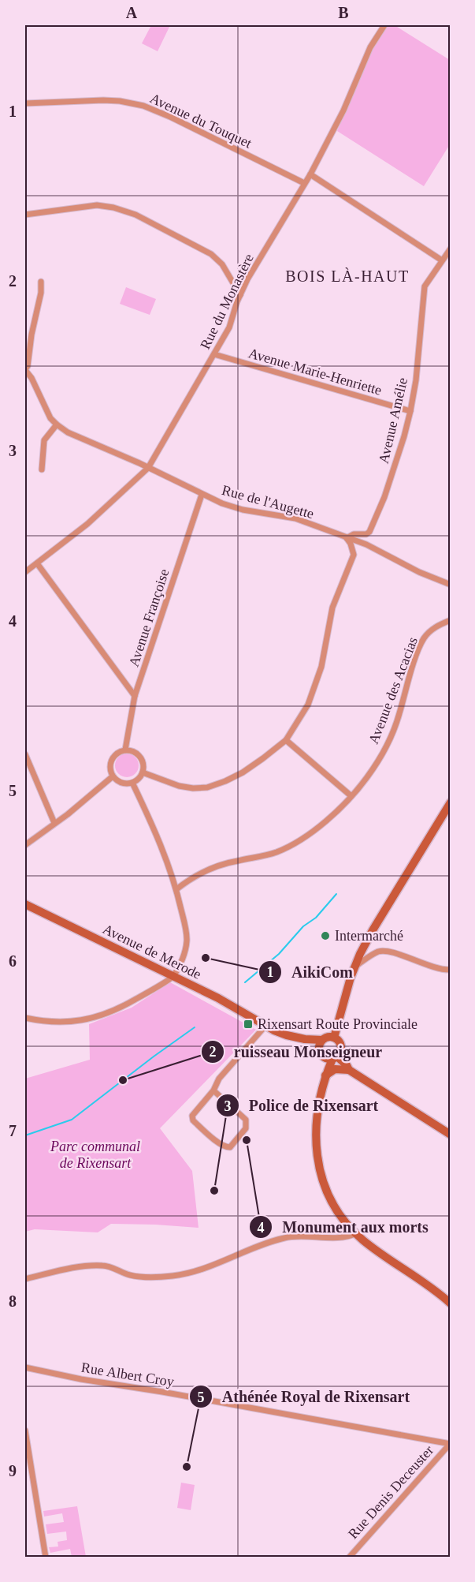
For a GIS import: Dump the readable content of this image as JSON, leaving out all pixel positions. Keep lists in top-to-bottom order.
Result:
{
  "streets": {
    "main road": ["Avenue de Merode"],
    "street": [
      "Avenue du Touquet",
      "Rue du Monastère",
      "Avenue Marie-Henriette",
      "Avenue Amélie",
      "Rue de l'Augette",
      "Avenue Françoise",
      "Avenue des Acacias",
      "Rue Albert Croy",
      "Rue Denis Deceuster"
    ]
  },
  "crossings": [
    ["Avenue du Touquet", "Rue du Monastère"],
    ["Rue du Monastère", "Avenue Marie-Henriette"],
    ["Rue du Monastère", "Rue de l'Augette"],
    ["Avenue Marie-Henriette", "Avenue Amélie"],
    ["Avenue Amélie", "Rue de l'Augette"],
    ["Rue de l'Augette", "Avenue Françoise"],
    ["Rue Albert Croy", "Rue Denis Deceuster"]
  ],
  "districts": ["BOIS LÀ-HAUT"],
  "parks": ["Parc communal de Rixensart"],
  "places": {
    "other": [
      "Intermarché",
      "AikiCom",
      "ruisseau Monseigneur",
      "Monument aux morts",
      "Police de Rixensart",
      "Athénée Royal de Rixensart"
    ],
    "transit": ["Rixensart Route Provinciale"]
  },
  "grid": {
    "columns": ["A", "B"],
    "rows": [
      "1",
      "2",
      "3",
      "4",
      "5",
      "6",
      "7",
      "8",
      "9"
    ]
  }
}
